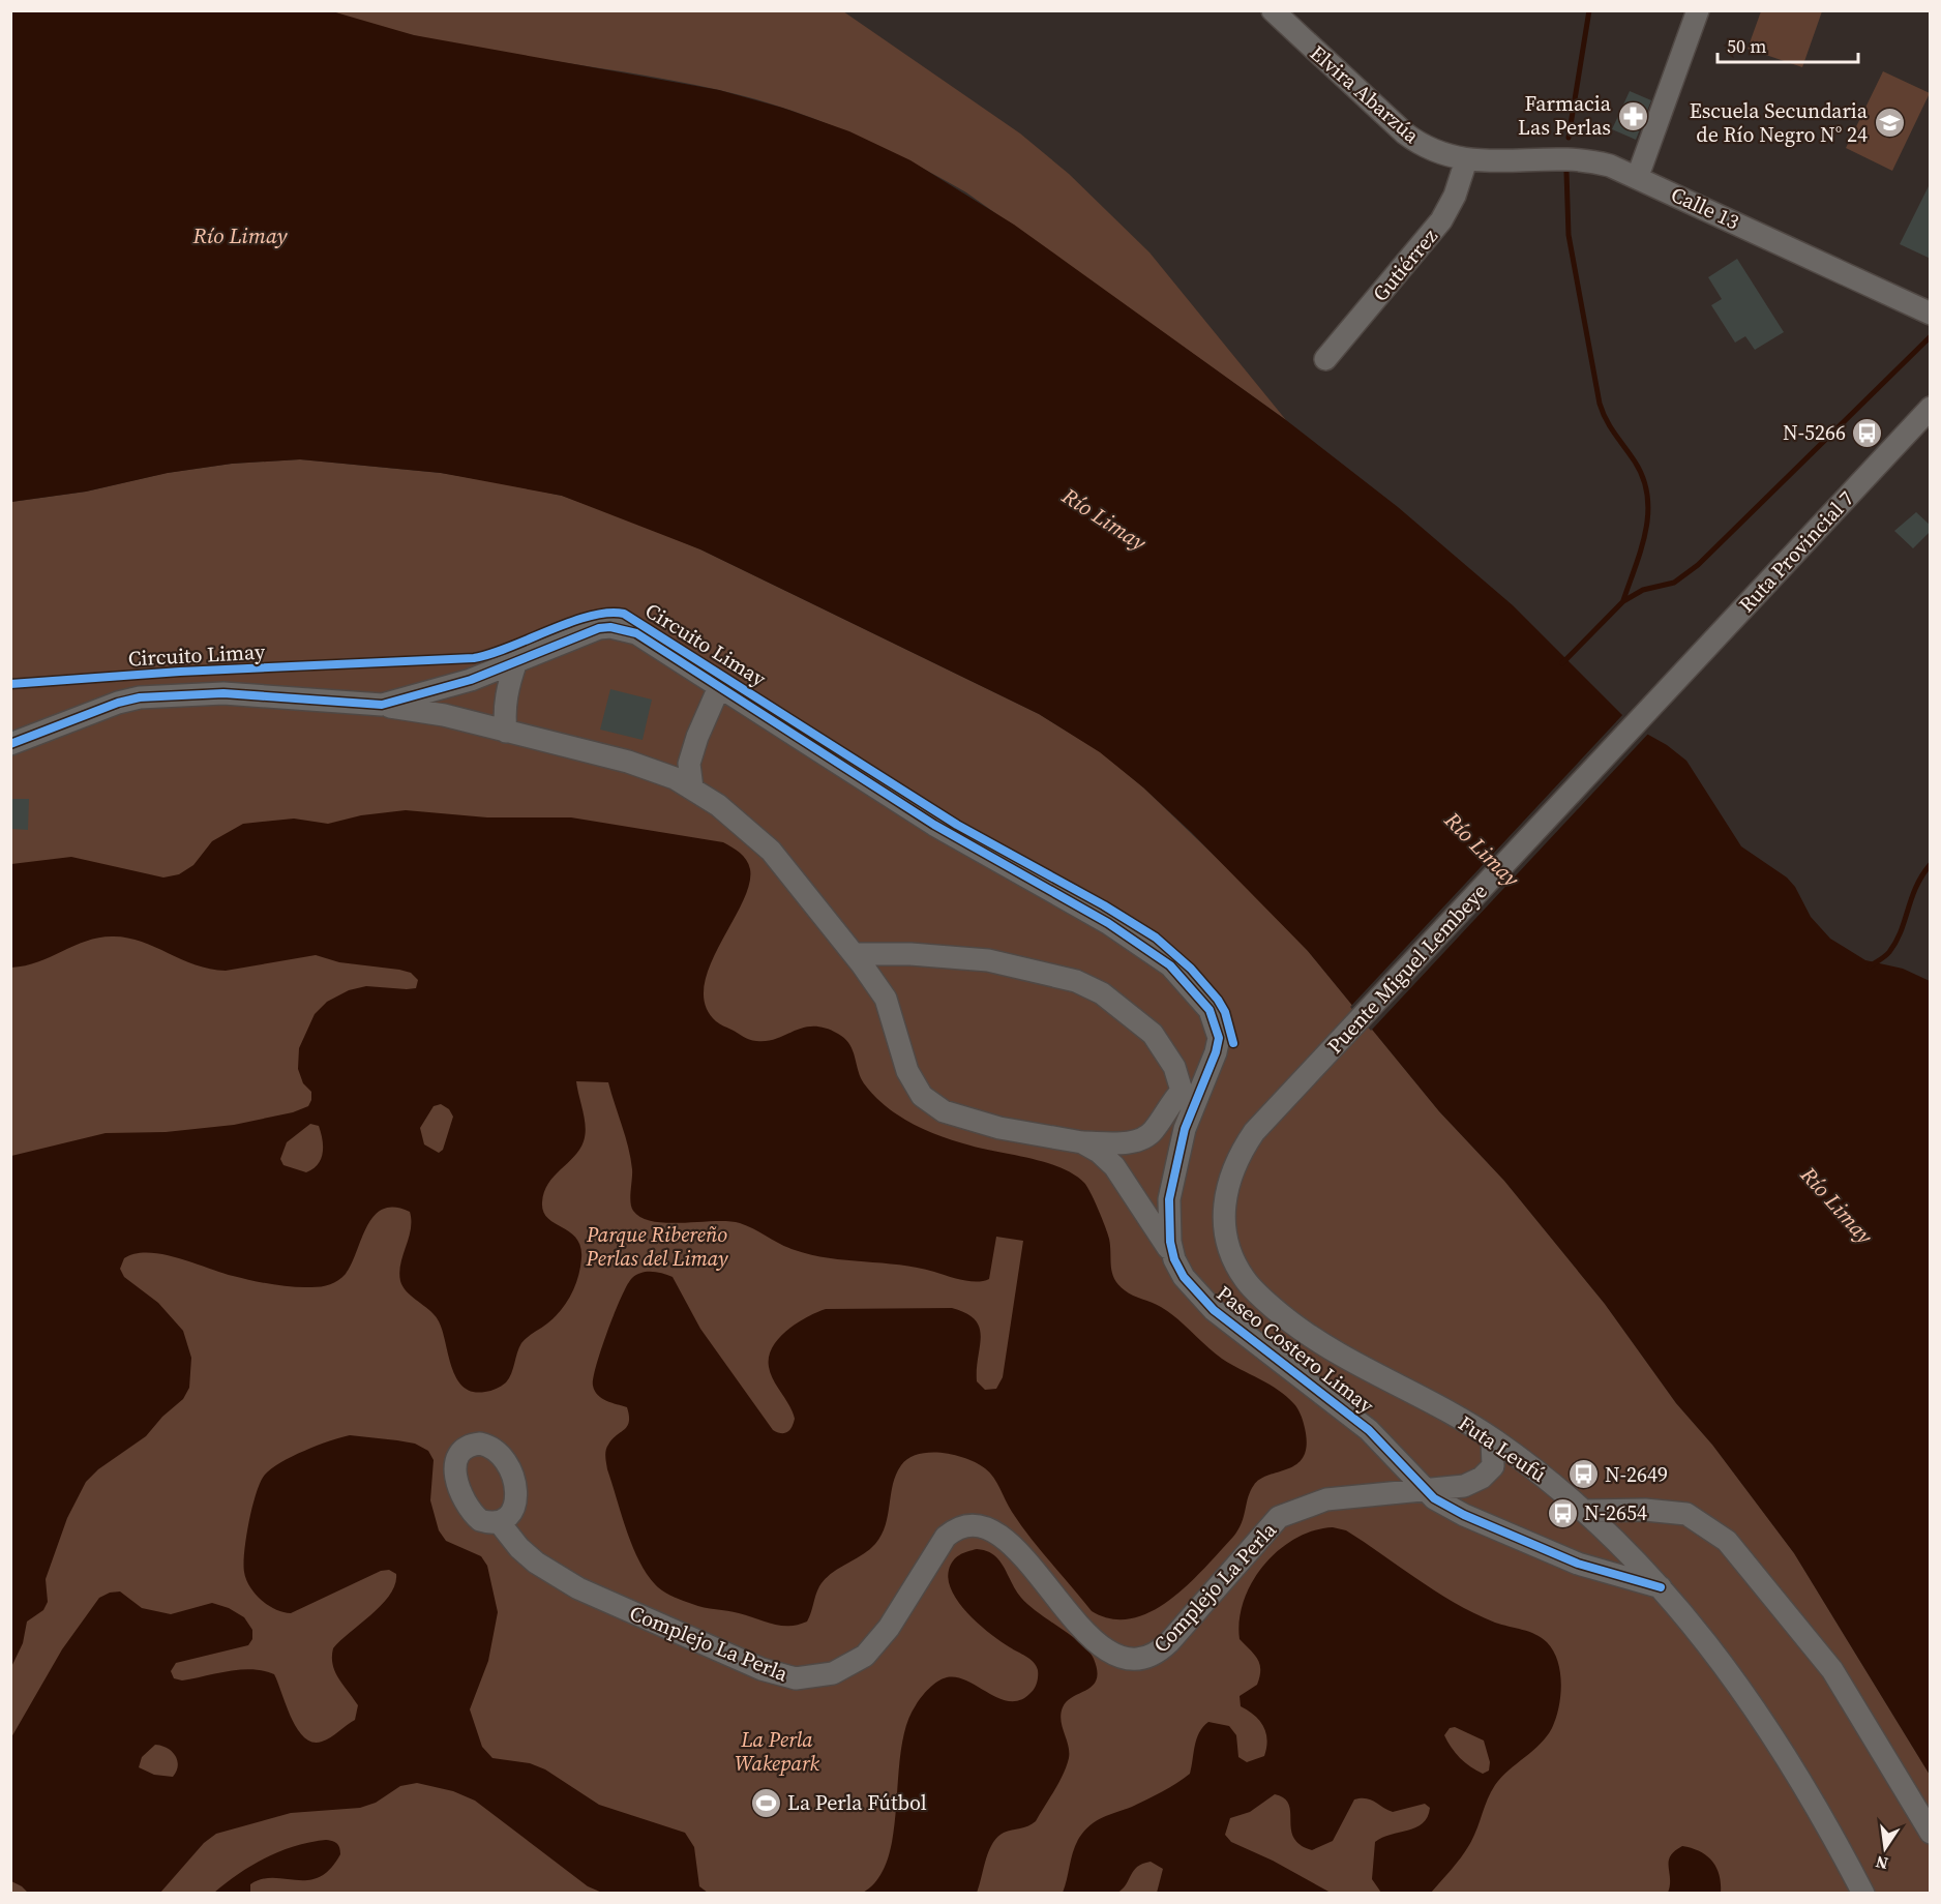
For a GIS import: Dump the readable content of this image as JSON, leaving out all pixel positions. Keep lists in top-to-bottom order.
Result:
{
  "streets": {
    "street": [
      "Elvira Abarzúa",
      "Calle 13",
      "Gutiérrez",
      "Ruta Provincial 7",
      "Puente Miguel Lembeye",
      "Paseo Costero Limay",
      "Futa Leufú",
      "Complejo La Perla"
    ],
    "cycle path": ["Circuito Limay"]
  },
  "crossings": [
    ["Elvira Abarzúa", "Calle 13"],
    ["Elvira Abarzúa", "Gutiérrez"],
    ["Calle 13", "Gutiérrez"],
    ["Ruta Provincial 7", "Puente Miguel Lembeye"],
    ["Puente Miguel Lembeye", "Futa Leufú"],
    ["Paseo Costero Limay", "Futa Leufú"],
    ["Paseo Costero Limay", "Complejo La Perla"]
  ],
  "water": ["Río Limay"],
  "parks": ["Parque Ribereño Perlas del Limay", "La Perla Wakepark"],
  "places": {
    "pharmacy": ["Farmacia Las Perlas"],
    "school or university": ["Escuela Secundaria de Río Negro N° 24"],
    "bus stop": ["N-5266", "N-2649", "N-2654"],
    "sports": ["La Perla Fútbol"]
  },
  "scale_bar": "50 m",
  "north": "bottom"
}
